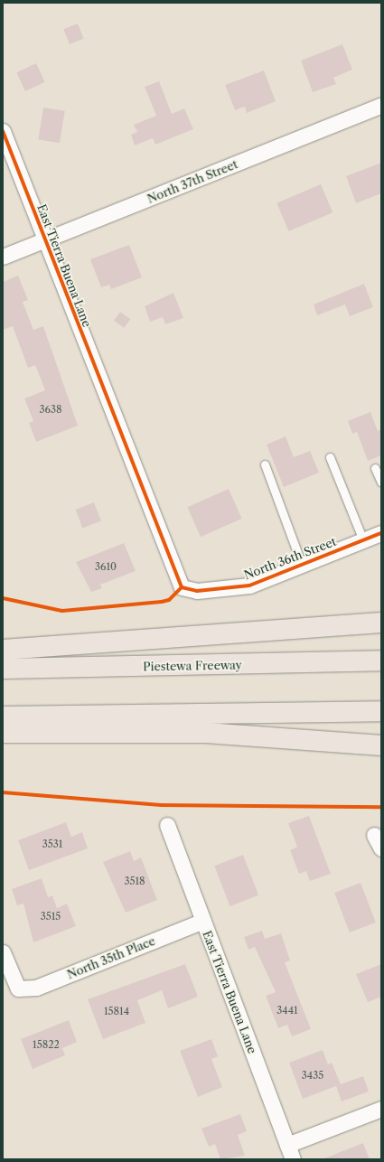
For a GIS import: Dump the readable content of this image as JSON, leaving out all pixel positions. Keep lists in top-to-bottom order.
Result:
{
  "streets": {
    "highway": ["Piestewa Freeway"],
    "street": [
      "North 37th Street",
      "East Tierra Buena Lane",
      "North 36th Street",
      "North 35th Place"
    ]
  },
  "crossings": [
    ["North 37th Street", "East Tierra Buena Lane"],
    ["East Tierra Buena Lane", "North 36th Street"],
    ["East Tierra Buena Lane", "North 35th Place"]
  ],
  "house_numbers": [
    "3638",
    "3610",
    "3531",
    "3518",
    "3515",
    "3441",
    "15814",
    "15822",
    "3435"
  ]
}
